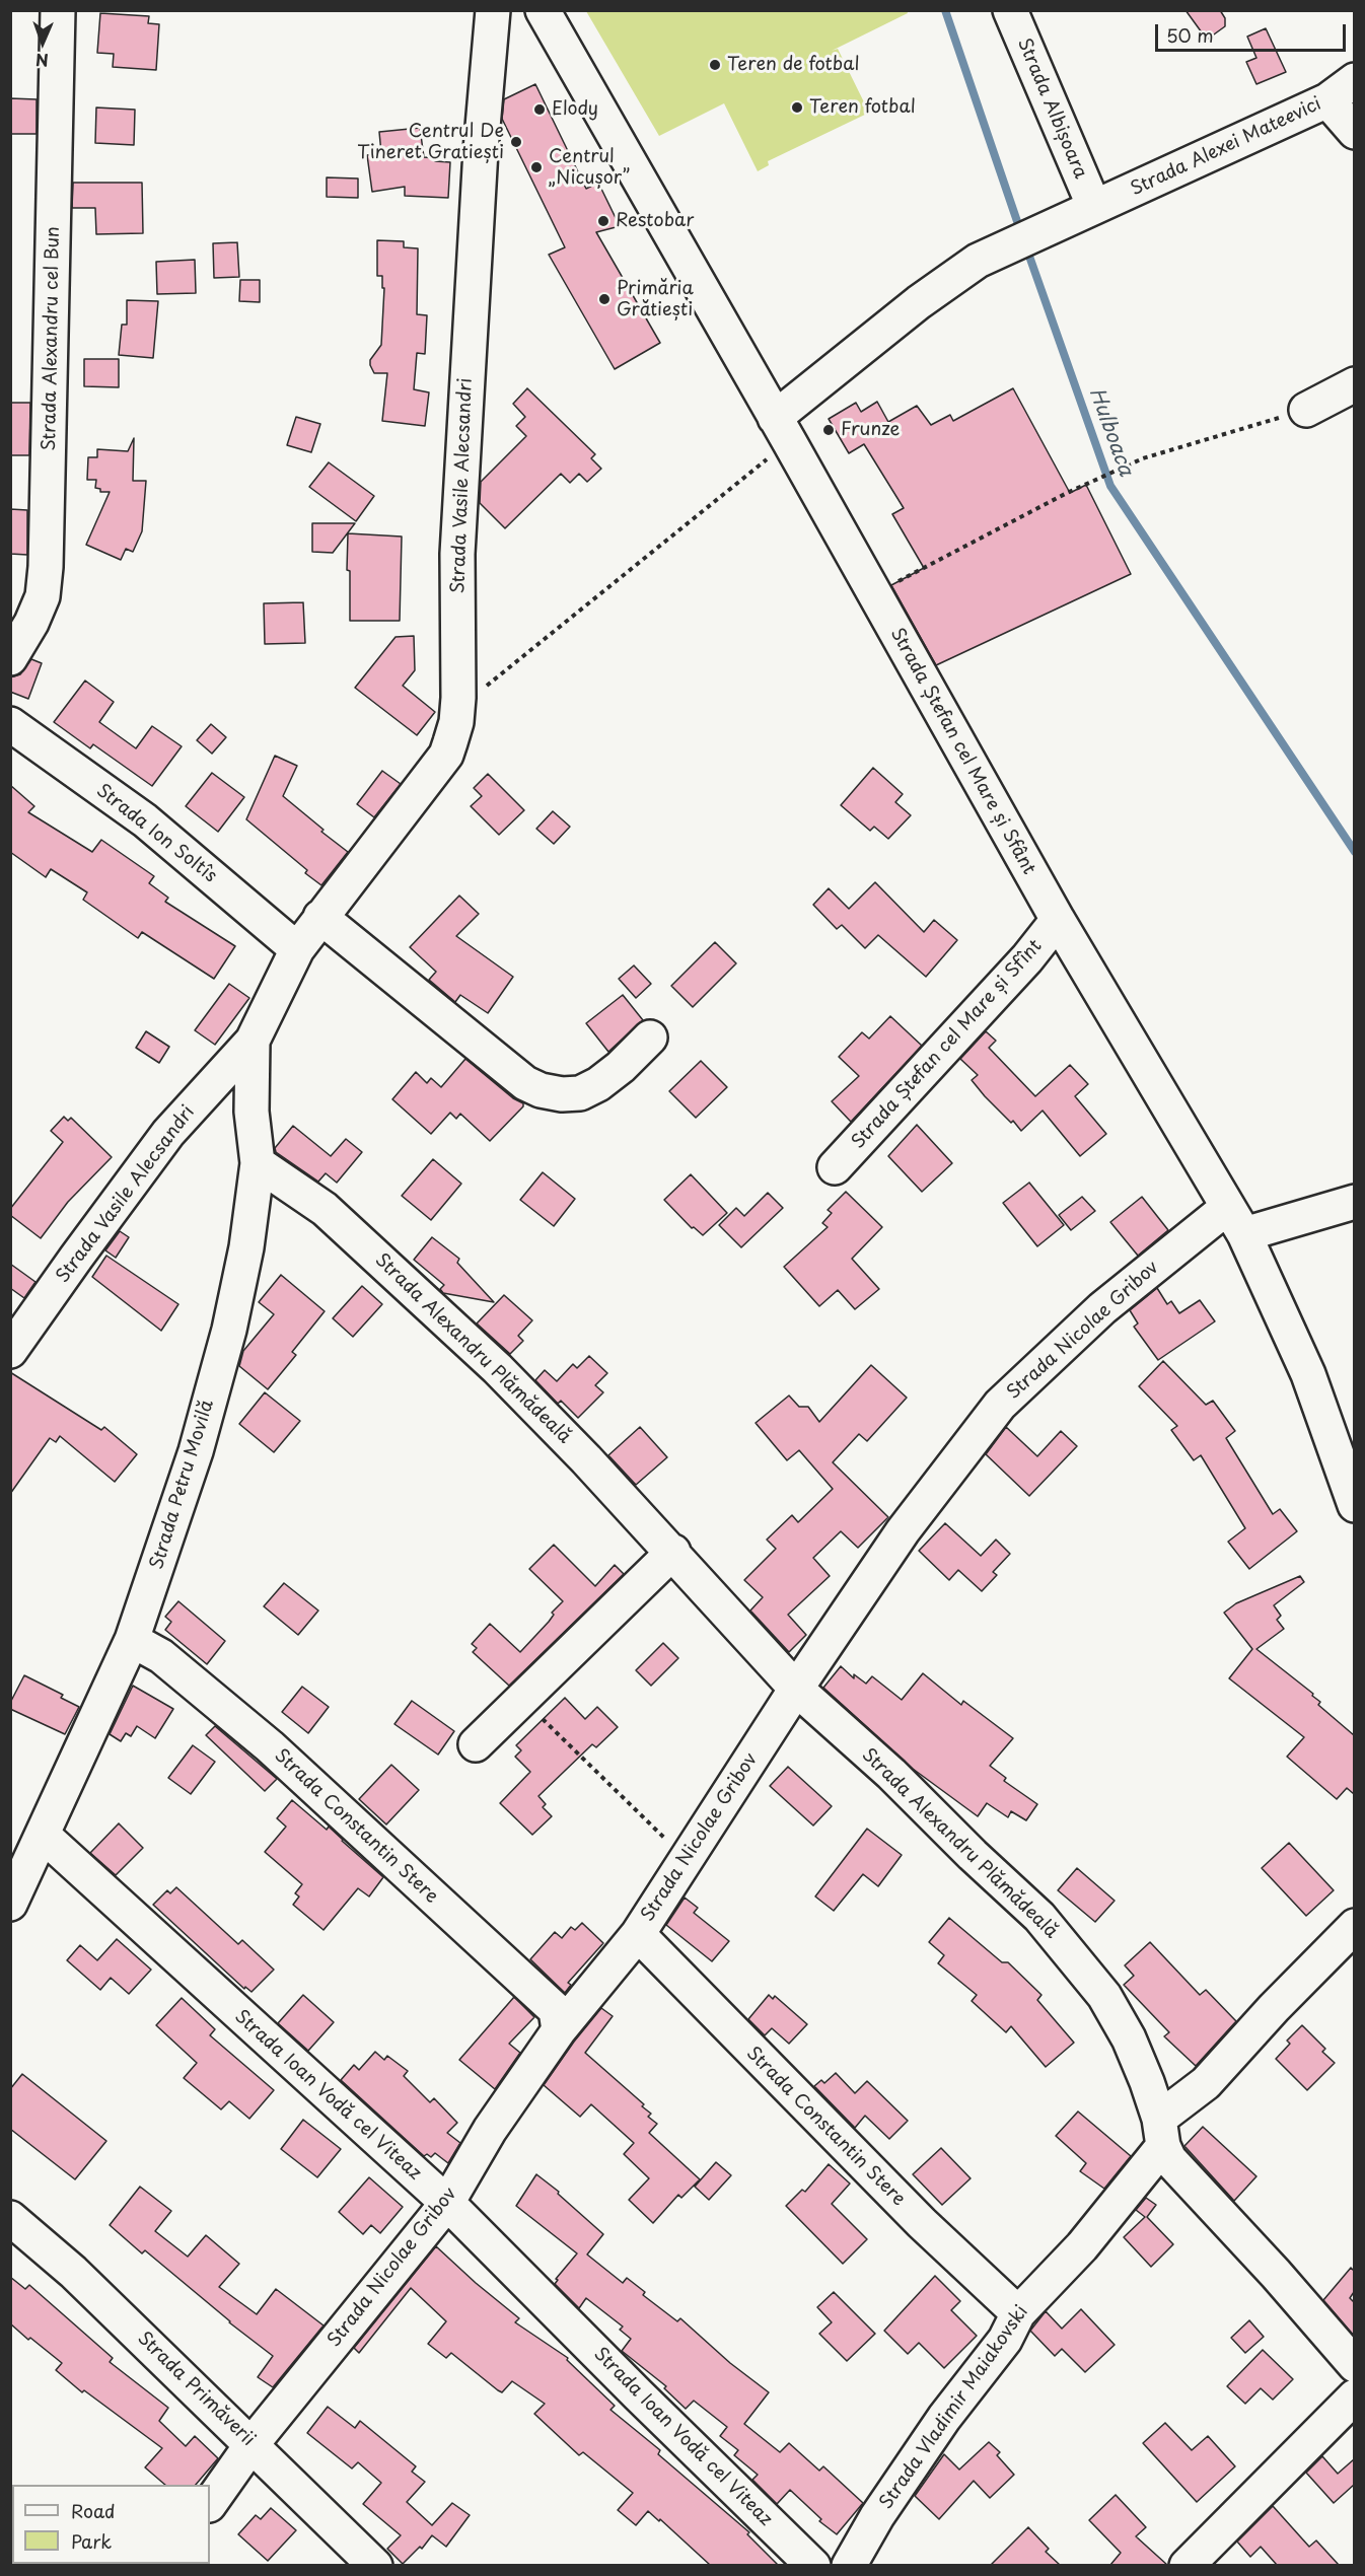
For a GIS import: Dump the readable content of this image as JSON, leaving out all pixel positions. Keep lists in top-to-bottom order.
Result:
{
  "streets": {
    "street": [
      "Strada Albișoara",
      "Strada Alexei Mateevici",
      "Strada Alexandru cel Bun",
      "Strada Vasile Alecsandri",
      "Strada Ștefan cel Mare și Sfânt",
      "Strada Ion Soltîs",
      "Strada Ștefan cel Mare și Sfînt",
      "Strada Nicolae Gribov",
      "Strada Alexandru Plămădeală",
      "Strada Petru Movilă",
      "Strada Constantin Stere",
      "Strada Ioan Vodă cel Viteaz",
      "Strada Primăverii",
      "Strada Vladimir Maiakovski"
    ]
  },
  "crossings": [
    ["Strada Albișoara", "Strada Alexei Mateevici"],
    ["Strada Alexei Mateevici", "Strada Ștefan cel Mare și Sfânt"],
    ["Strada Vasile Alecsandri", "Strada Ion Soltîs"],
    ["Strada Vasile Alecsandri", "Strada Petru Movilă"],
    ["Strada Ștefan cel Mare și Sfânt", "Strada Ștefan cel Mare și Sfînt"],
    ["Strada Ștefan cel Mare și Sfânt", "Strada Nicolae Gribov"],
    ["Strada Nicolae Gribov", "Strada Alexandru Plămădeală"],
    ["Strada Nicolae Gribov", "Strada Constantin Stere"],
    ["Strada Nicolae Gribov", "Strada Ioan Vodă cel Viteaz"],
    ["Strada Nicolae Gribov", "Strada Primăverii"],
    ["Strada Alexandru Plămădeală", "Strada Petru Movilă"],
    ["Strada Alexandru Plămădeală", "Strada Vladimir Maiakovski"],
    ["Strada Petru Movilă", "Strada Constantin Stere"],
    ["Strada Petru Movilă", "Strada Ioan Vodă cel Viteaz"],
    ["Strada Constantin Stere", "Strada Vladimir Maiakovski"]
  ],
  "water": ["Hulboaca"],
  "places": [
    "Teren de fotbal",
    "Teren fotbal",
    "Elody",
    "Centrul De Tineret Gratiești",
    "Centrul „Nicușor”",
    "Restobar",
    "Primăria Grătiești",
    "Frunze"
  ],
  "legend": ["Road", "Park"],
  "scale_bar": "50 m",
  "north": "bottom"
}
